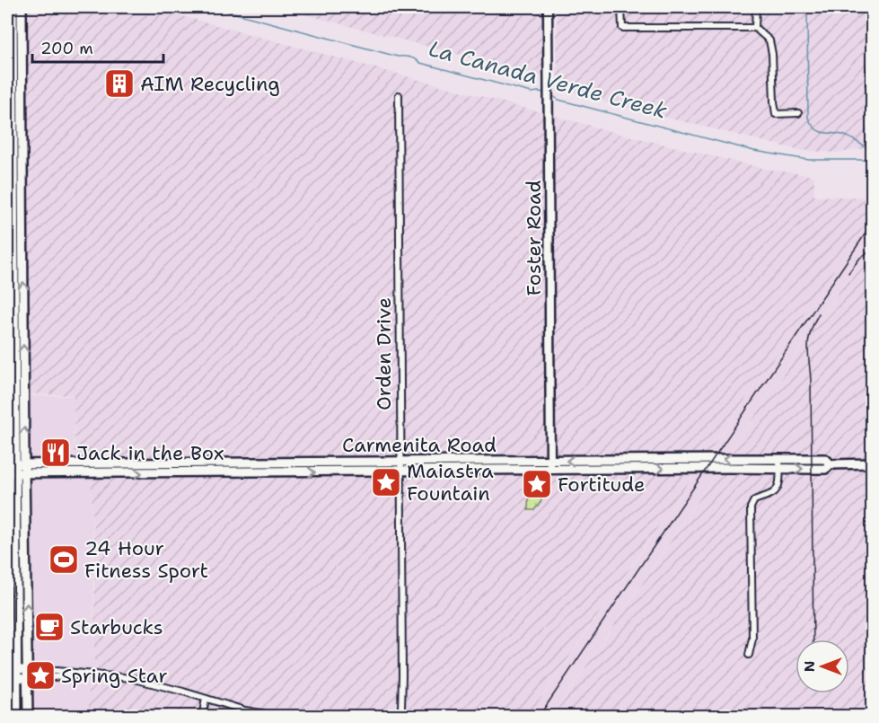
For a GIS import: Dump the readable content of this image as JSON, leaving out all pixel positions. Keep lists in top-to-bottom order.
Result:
{
  "streets": {
    "main road": ["Carmenita Road"],
    "street": ["Foster Road", "Orden Drive"]
  },
  "crossings": [
    ["Foster Road", "Carmenita Road"],
    ["Orden Drive", "Carmenita Road"]
  ],
  "water": ["La Canada Verde Creek"],
  "places": {
    "building": ["AIM Recycling"],
    "restaurant": ["Jack in the Box"],
    "place": ["Maiastra Fountain", "Fortitude", "Spring Star"],
    "sports": ["24 Hour Fitness Sport"],
    "cafe": ["Starbucks"]
  },
  "scale_bar": "200 m",
  "north": "left"
}
